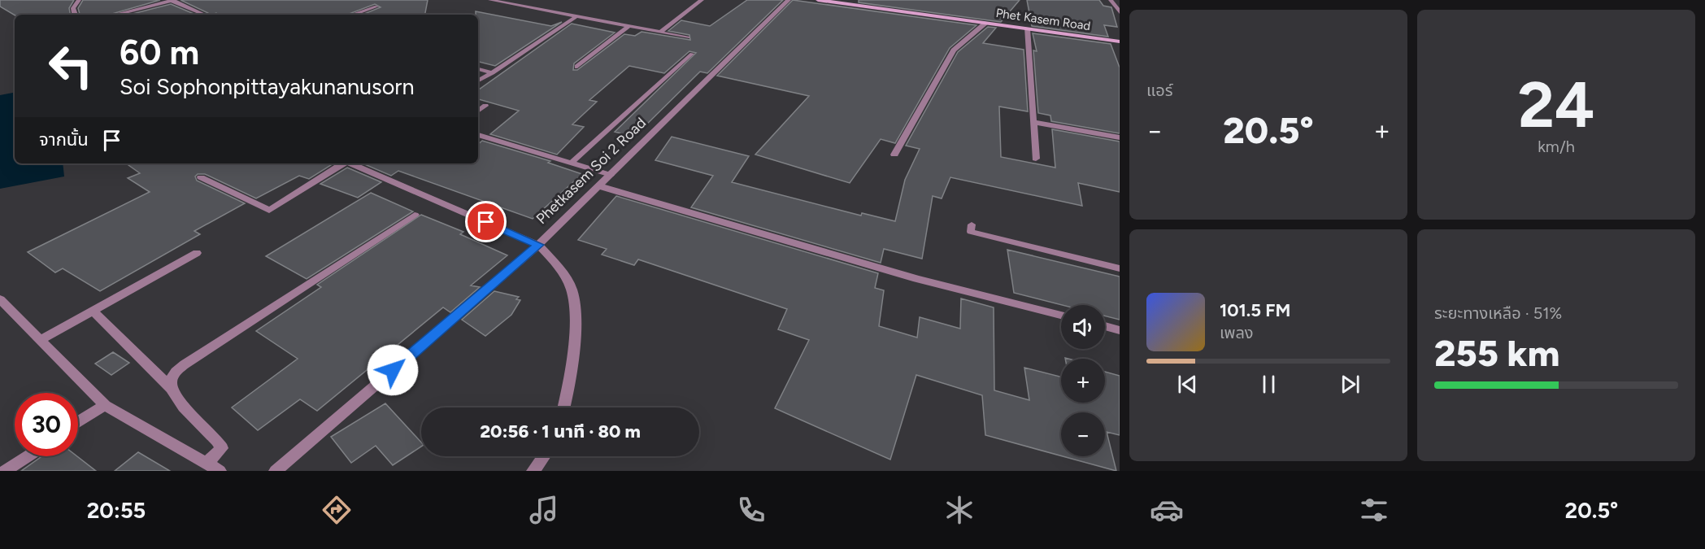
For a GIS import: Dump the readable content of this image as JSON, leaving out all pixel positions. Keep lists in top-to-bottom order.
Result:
{
  "streets": {
    "main road": ["Phet Kasem Road"],
    "street": ["Phetkasem Soi 2 Road"]
  },
  "page": {
    "tile": [
      "แอร์",
      ["24", "km/h"],
      ["ระยะทางเหลือ · 51%", "255 km"]
    ],
    "turn": ["60 m", "Soi Sophonpittayakunanusorn"],
    "heat": ["−", "20.5°", "+"],
    "then": "จากนั้น",
    "song": ["101.5 FM", "เพลง"],
    "map_buttons": ["+", "−"],
    "limit": "30",
    "trip": "20:56 · 1 นาที · 80 m",
    "tabs": ["20:55", "20.5°"]
  }
}
